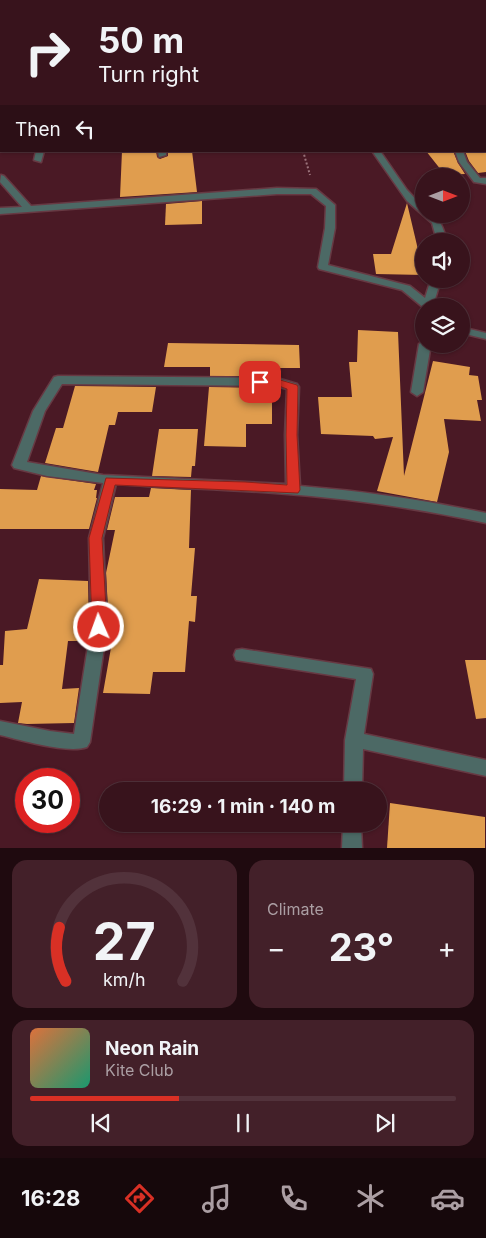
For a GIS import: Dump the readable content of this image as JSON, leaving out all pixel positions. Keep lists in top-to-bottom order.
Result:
{
  "north": "right",
  "page": {
    "turn": ["50 m", "Turn right"],
    "then": "Then",
    "limit": "30",
    "trip": "16:29 · 1 min · 140 m",
    "tile": "Climate",
    "heat": ["−", "23°", "+"],
    "song": ["Neon Rain", "Kite Club"],
    "tabs": "16:28",
    "gauge": ["27", "km/h"]
  }
}
